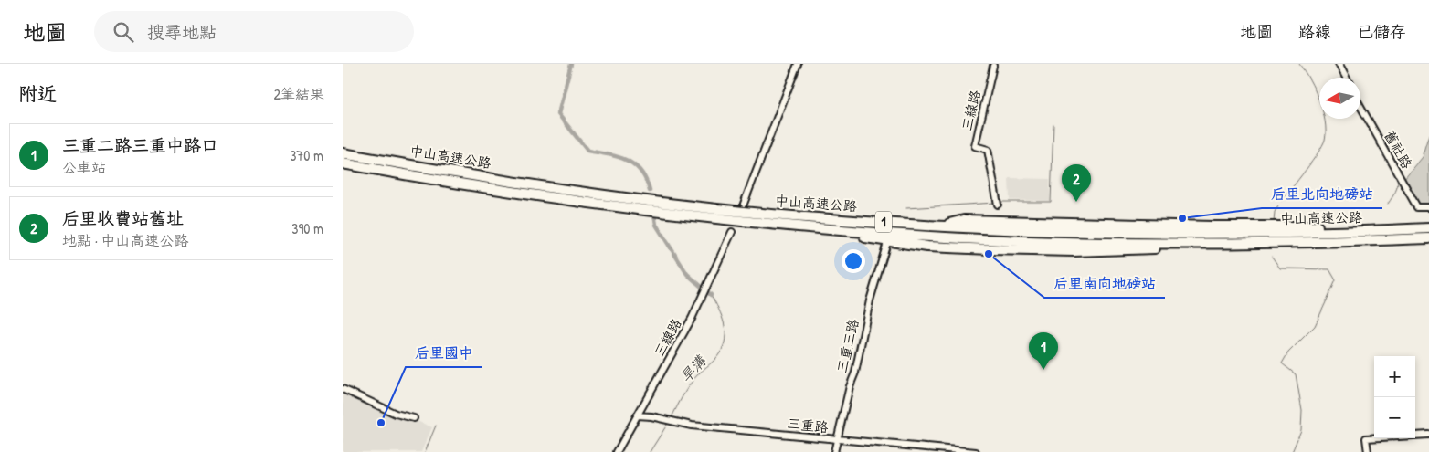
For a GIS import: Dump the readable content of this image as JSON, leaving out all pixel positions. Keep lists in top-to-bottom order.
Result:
{
  "streets": {
    "highway": ["中山高速公路", "1"],
    "street": [
      "三線路",
      "舊社路",
      "三重三路",
      "三重路"
    ]
  },
  "crossings": [
    ["三線路", "三重路"],
    ["三重三路", "三重路"]
  ],
  "water": ["旱溝"],
  "places": ["后里北向地磅站", "后里南向地磅站", "后里國中"],
  "north": "left",
  "page": {
    "header": "地圖",
    "search": "搜尋地點",
    "nav": ["地圖", "路線", "已儲存"],
    "heading": ["附近", "2筆結果"],
    "list": [
      {
        "mark": "1",
        "name": "三重二路三重中路口",
        "note": "公車站",
        "value": "370 m"
      },
      {
        "mark": "2",
        "name": "后里收費站舊址",
        "note": "地點 · 中山高速公路",
        "value": "390 m"
      }
    ],
    "pins": ["2", "1"],
    "map_buttons": ["+", "−"]
  }
}
